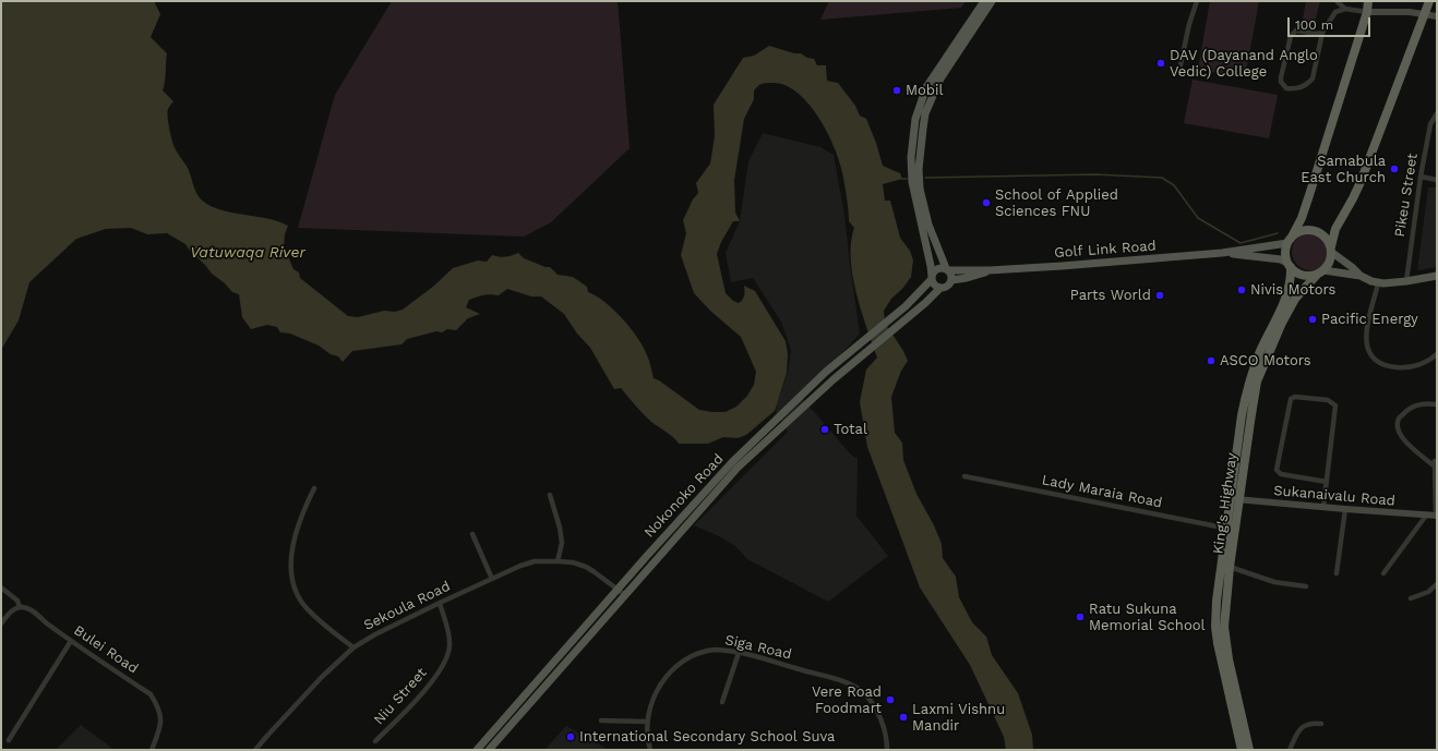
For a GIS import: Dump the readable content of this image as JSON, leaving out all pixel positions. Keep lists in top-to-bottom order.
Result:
{
  "streets": {
    "highway": ["King's Highway"],
    "main road": ["Golf Link Road", "Nokonoko Road", "Sukanaivalu Road"],
    "street": [
      "Pikeu Street",
      "Lady Maraia Road",
      "Sekoula Road",
      "Siga Road",
      "Bulei Road",
      "Niu Street"
    ]
  },
  "crossings": [
    ["Golf Link Road", "Nokonoko Road"],
    ["Golf Link Road", "King's Highway"],
    ["Lady Maraia Road", "King's Highway"],
    ["Nokonoko Road", "Sekoula Road"],
    ["Sukanaivalu Road", "King's Highway"],
    ["Sekoula Road", "Niu Street"]
  ],
  "water": ["Vatuwaqa River"],
  "places": [
    "DAV (Dayanand Anglo Vedic) College",
    "Mobil",
    "Samabula East Church",
    "School of Applied Sciences FNU",
    "Nivis Motors",
    "Parts World",
    "Pacific Energy",
    "ASCO Motors",
    "Total",
    "Ratu Sukuna Memorial School",
    "Vere Road Foodmart",
    "Laxmi Vishnu Mandir",
    "International Secondary School Suva"
  ],
  "scale_bar": "100 m"
}
